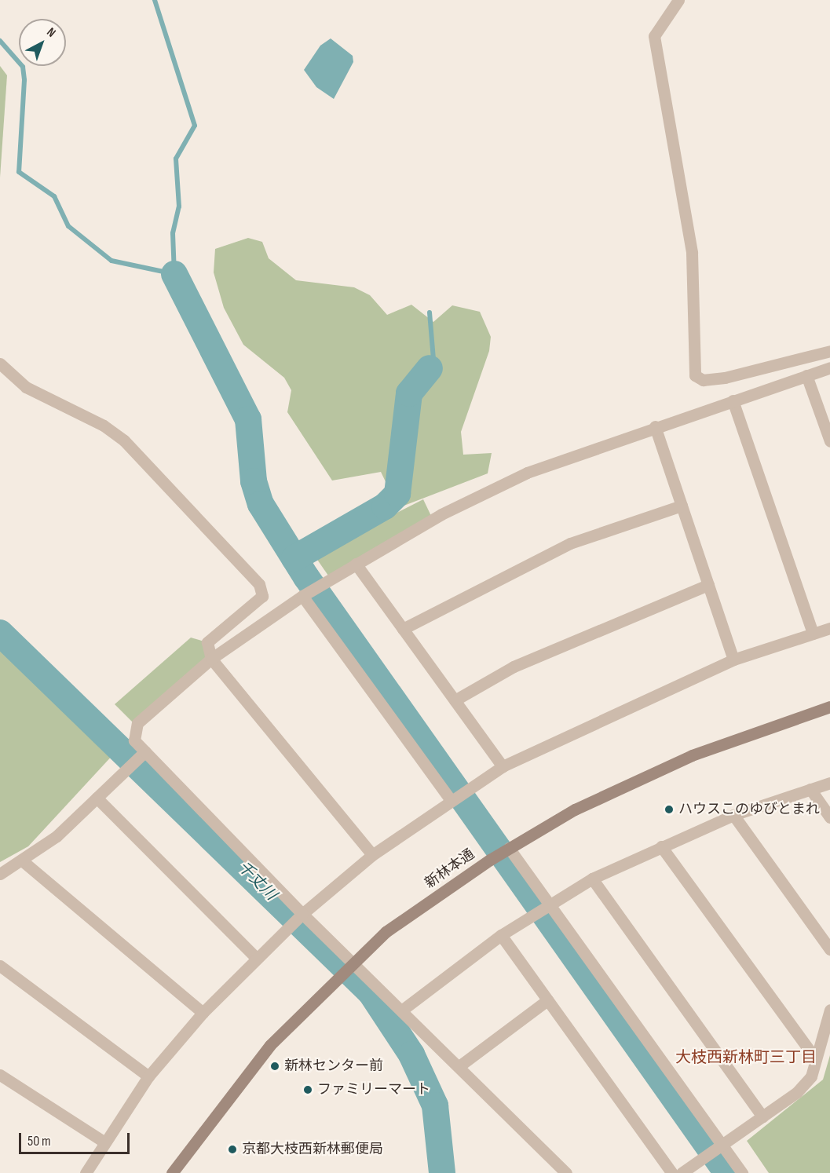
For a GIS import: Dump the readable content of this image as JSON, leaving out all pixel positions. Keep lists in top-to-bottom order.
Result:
{
  "streets": {
    "street": ["新林本通"]
  },
  "districts": ["大枝西新林町三丁目"],
  "water": ["千丈川"],
  "places": [
    "ハウスこのゆびとまれ",
    "新林センター前",
    "ファミリーマート",
    "京都大枝西新林郵便局"
  ],
  "scale_bar": "50 m",
  "north": "top right"
}
